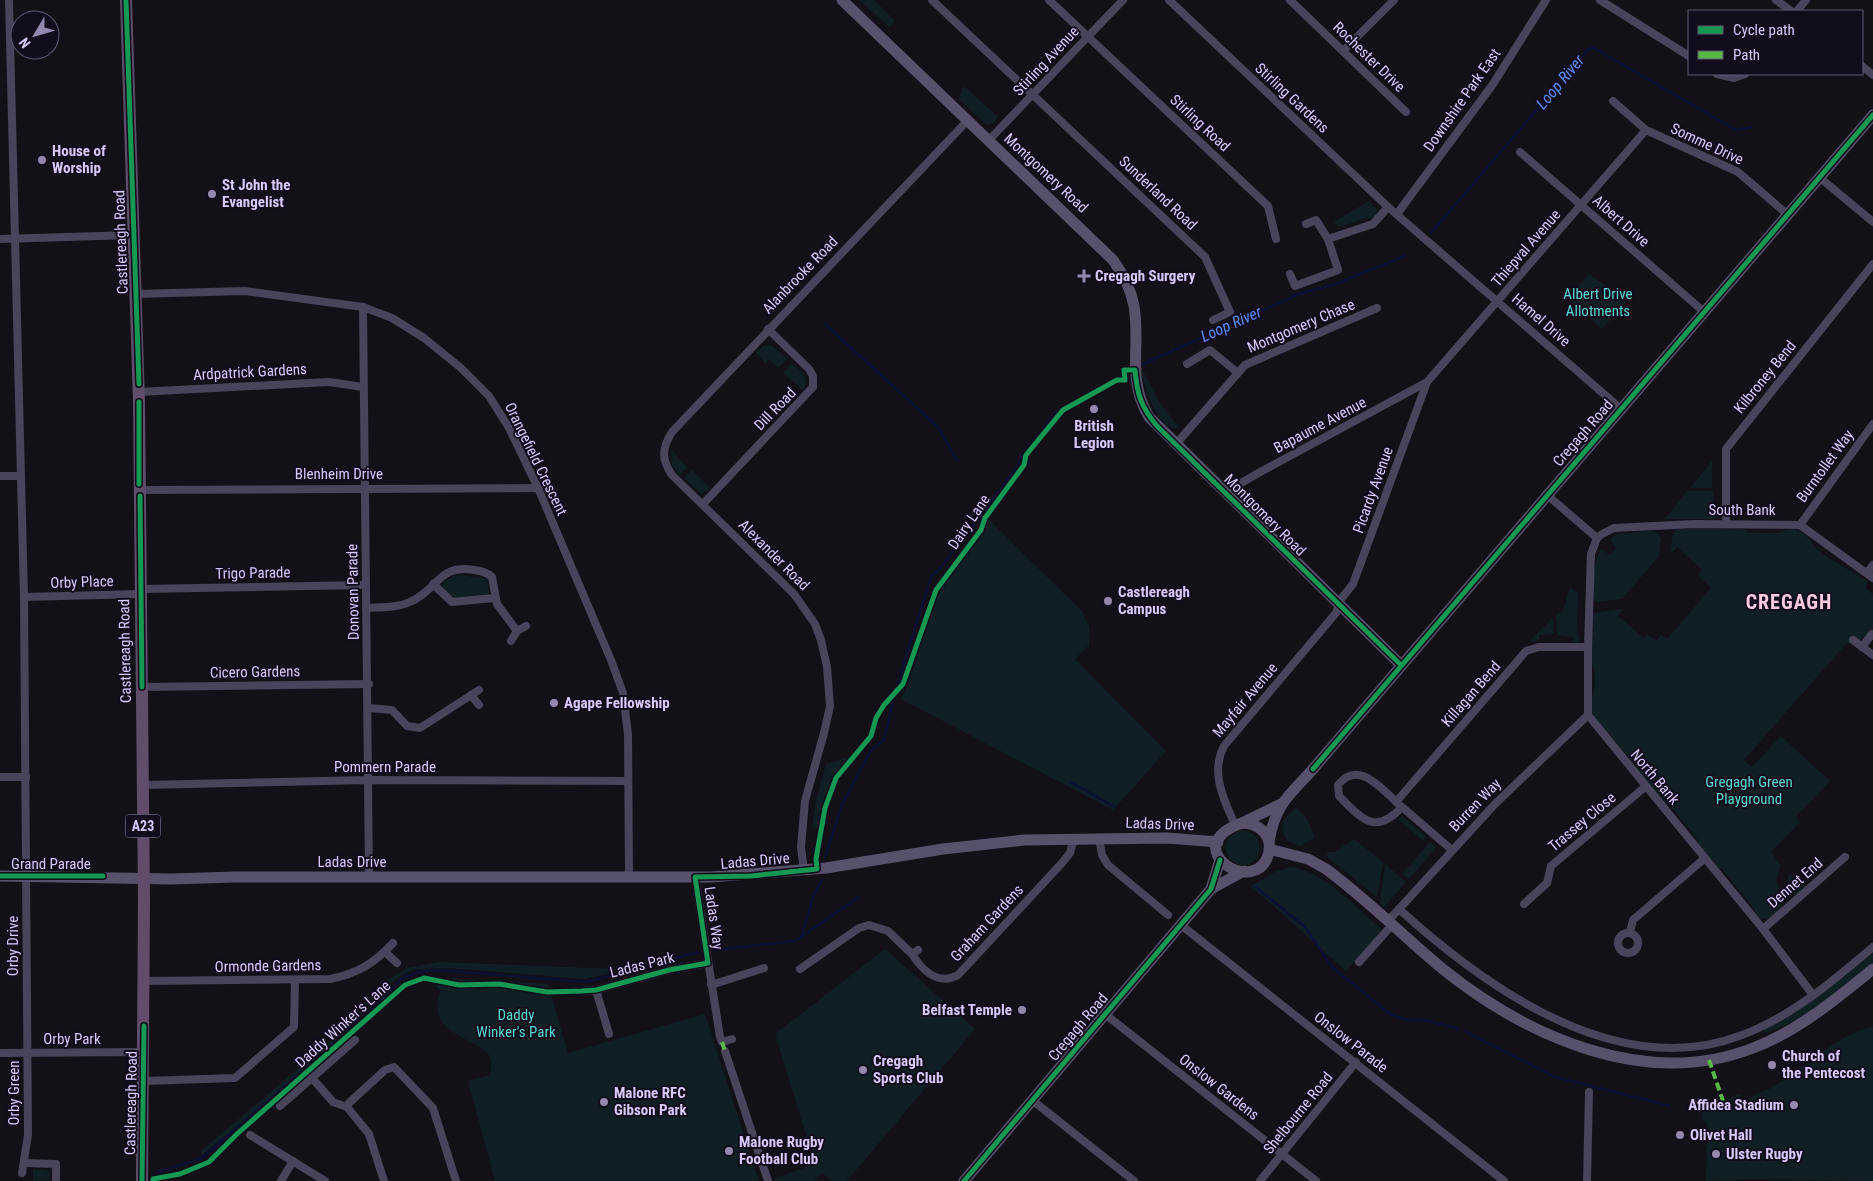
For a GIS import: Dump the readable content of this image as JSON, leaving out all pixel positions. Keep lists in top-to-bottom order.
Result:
{
  "streets": {
    "main road": ["Castlereagh Road", "A23"],
    "street": [
      "Rochester Drive",
      "Stirling Avenue",
      "Stirling Gardens",
      "Downshire Park East",
      "Stirling Road",
      "Somme Drive",
      "Montgomery Road",
      "Sunderland Road",
      "Albert Drive",
      "Thiepval Avenue",
      "Alanbrooke Road",
      "Hamel Drive",
      "Montgomery Chase",
      "Ardpatrick Gardens",
      "Kilbroney Bend",
      "Dill Road",
      "Bapaume Avenue",
      "Cregagh Road",
      "Orangefield Crescent",
      "Burntollet Way",
      "Blenheim Drive",
      "Picardy Avenue",
      "South Bank",
      "Alexander Road",
      "Trigo Parade",
      "Orby Place",
      "Donovan Parade",
      "Cicero Gardens",
      "Killagan Bend",
      "Mayfair Avenue",
      "Pommern Parade",
      "North Bank",
      "Burren Way",
      "Trassey Close",
      "Ladas Drive",
      "Grand Parade",
      "Dennet End",
      "Ladas Way",
      "Graham Gardens",
      "Orby Drive",
      "Ladas Park",
      "Ormonde Gardens",
      "Orby Park",
      "Onslow Parade",
      "Onslow Gardens",
      "Orby Green",
      "Shelbourne Road"
    ],
    "cycle path": ["Dairy Lane"]
  },
  "crossings": [
    ["Stirling Avenue", "Stirling Road"],
    ["Stirling Avenue", "Montgomery Road"],
    ["Stirling Avenue", "Sunderland Road"],
    ["Stirling Gardens", "Downshire Park East"],
    ["Stirling Gardens", "Hamel Drive"],
    ["Downshire Park East", "Hamel Drive"],
    ["Somme Drive", "Thiepval Avenue"],
    ["Somme Drive", "Cregagh Road"],
    ["Montgomery Road", "Alanbrooke Road"],
    ["Montgomery Road", "Montgomery Chase"],
    ["Montgomery Road", "Bapaume Avenue"],
    ["Montgomery Road", "Cregagh Road"],
    ["Montgomery Road", "Picardy Avenue"],
    ["Montgomery Road", "Mayfair Avenue"],
    ["Albert Drive", "Thiepval Avenue"],
    ["Albert Drive", "Cregagh Road"],
    ["Castlereagh Road", "Ardpatrick Gardens"],
    ["Castlereagh Road", "Orangefield Crescent"],
    ["Castlereagh Road", "Blenheim Drive"],
    ["Castlereagh Road", "Trigo Parade"],
    ["Castlereagh Road", "Orby Place"],
    ["Castlereagh Road", "Cicero Gardens"],
    ["Castlereagh Road", "Pommern Parade"],
    ["Castlereagh Road", "Ladas Drive"],
    ["Castlereagh Road", "Grand Parade"],
    ["Castlereagh Road", "Ormonde Gardens"],
    ["Castlereagh Road", "Orby Park"],
    ["Thiepval Avenue", "Hamel Drive"],
    ["Thiepval Avenue", "Bapaume Avenue"],
    ["Thiepval Avenue", "Picardy Avenue"],
    ["Alanbrooke Road", "Dill Road"],
    ["Alanbrooke Road", "Alexander Road"],
    ["Hamel Drive", "Cregagh Road"],
    ["Ardpatrick Gardens", "Donovan Parade"],
    ["Kilbroney Bend", "South Bank"],
    ["Dill Road", "Alexander Road"],
    ["Bapaume Avenue", "Picardy Avenue"],
    ["Cregagh Road", "Mayfair Avenue"],
    ["Cregagh Road", "Ladas Drive"],
    ["Cregagh Road", "Onslow Parade"],
    ["Cregagh Road", "Onslow Gardens"],
    ["Orangefield Crescent", "Blenheim Drive"],
    ["Orangefield Crescent", "Donovan Parade"],
    ["Orangefield Crescent", "Pommern Parade"],
    ["Orangefield Crescent", "Ladas Drive"],
    ["Burntollet Way", "South Bank"],
    ["Blenheim Drive", "Donovan Parade"],
    ["Picardy Avenue", "Mayfair Avenue"],
    ["Alexander Road", "Ladas Drive"],
    ["Trigo Parade", "Orby Place"],
    ["Trigo Parade", "Donovan Parade"],
    ["Orby Place", "Orby Drive"],
    ["Donovan Parade", "Cicero Gardens"],
    ["Donovan Parade", "Pommern Parade"],
    ["Donovan Parade", "Ladas Drive"],
    ["Mayfair Avenue", "Ladas Drive"],
    ["North Bank", "Burren Way"],
    ["North Bank", "Trassey Close"],
    ["North Bank", "Dennet End"],
    ["Ladas Drive", "Grand Parade"],
    ["Ladas Drive", "Ladas Way"],
    ["Ladas Drive", "Graham Gardens"],
    ["Grand Parade", "Orby Drive"],
    ["Ladas Way", "Ladas Park"],
    ["Orby Drive", "Orby Park"],
    ["Orby Drive", "Orby Green"],
    ["Orby Park", "Orby Green"],
    ["Onslow Parade", "Shelbourne Road"],
    ["Onslow Gardens", "Shelbourne Road"]
  ],
  "districts": ["CREGAGH"],
  "water": ["Loop River"],
  "parks": ["Albert Drive Allotments", "Gregagh Green Playground", "Daddy Winker's Park"],
  "places": {
    "other": [
      "House of Worship",
      "St John the Evangelist",
      "British Legion",
      "Castlereagh Campus",
      "Agape Fellowship",
      "Belfast Temple",
      "Church of the Pentecost",
      "Cregagh Sports Club",
      "Malone RFC Gibson Park",
      "Affidea Stadium",
      "Olivet Hall",
      "Malone Rugby Football Club",
      "Ulster Rugby"
    ],
    "health": ["Cregagh Surgery"]
  },
  "legend": ["Cycle path", "Path"],
  "north": "bottom left"
}
